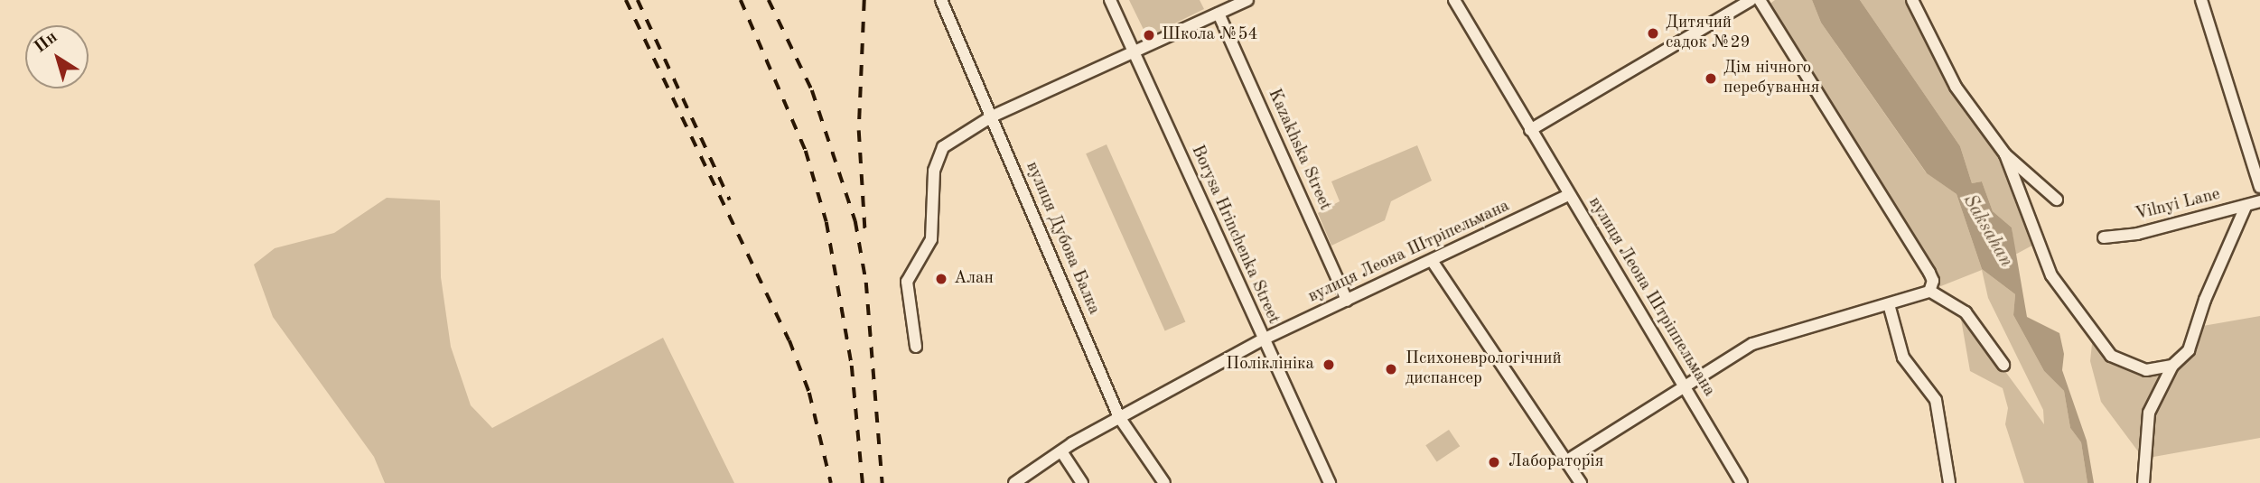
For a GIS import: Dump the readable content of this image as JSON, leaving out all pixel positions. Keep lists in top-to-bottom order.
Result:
{
  "streets": {
    "street": [
      "Kazakhska Street",
      "Vilnyi Lane",
      "Borysa Hrinchenka Street",
      "вулиця Дубова Балка",
      "вулиця Леона Штріпельмана",
      "вулиця Леона Штріппельмана"
    ]
  },
  "crossings": [
    ["Kazakhska Street", "вулиця Леона Штріпельмана"],
    ["Borysa Hrinchenka Street", "вулиця Леона Штріпельмана"],
    ["вулиця Дубова Балка", "вулиця Леона Штріпельмана"],
    ["вулиця Леона Штріпельмана", "вулиця Леона Штріппельмана"]
  ],
  "water": ["Saksahan"],
  "places": [
    "Дитячий садок №29",
    "Школа №54",
    "Дім нічного перебування",
    "Алан",
    "Поліклініка",
    "Психоневрологічний диспансер",
    "Лабораторія"
  ],
  "north": "top left"
}
